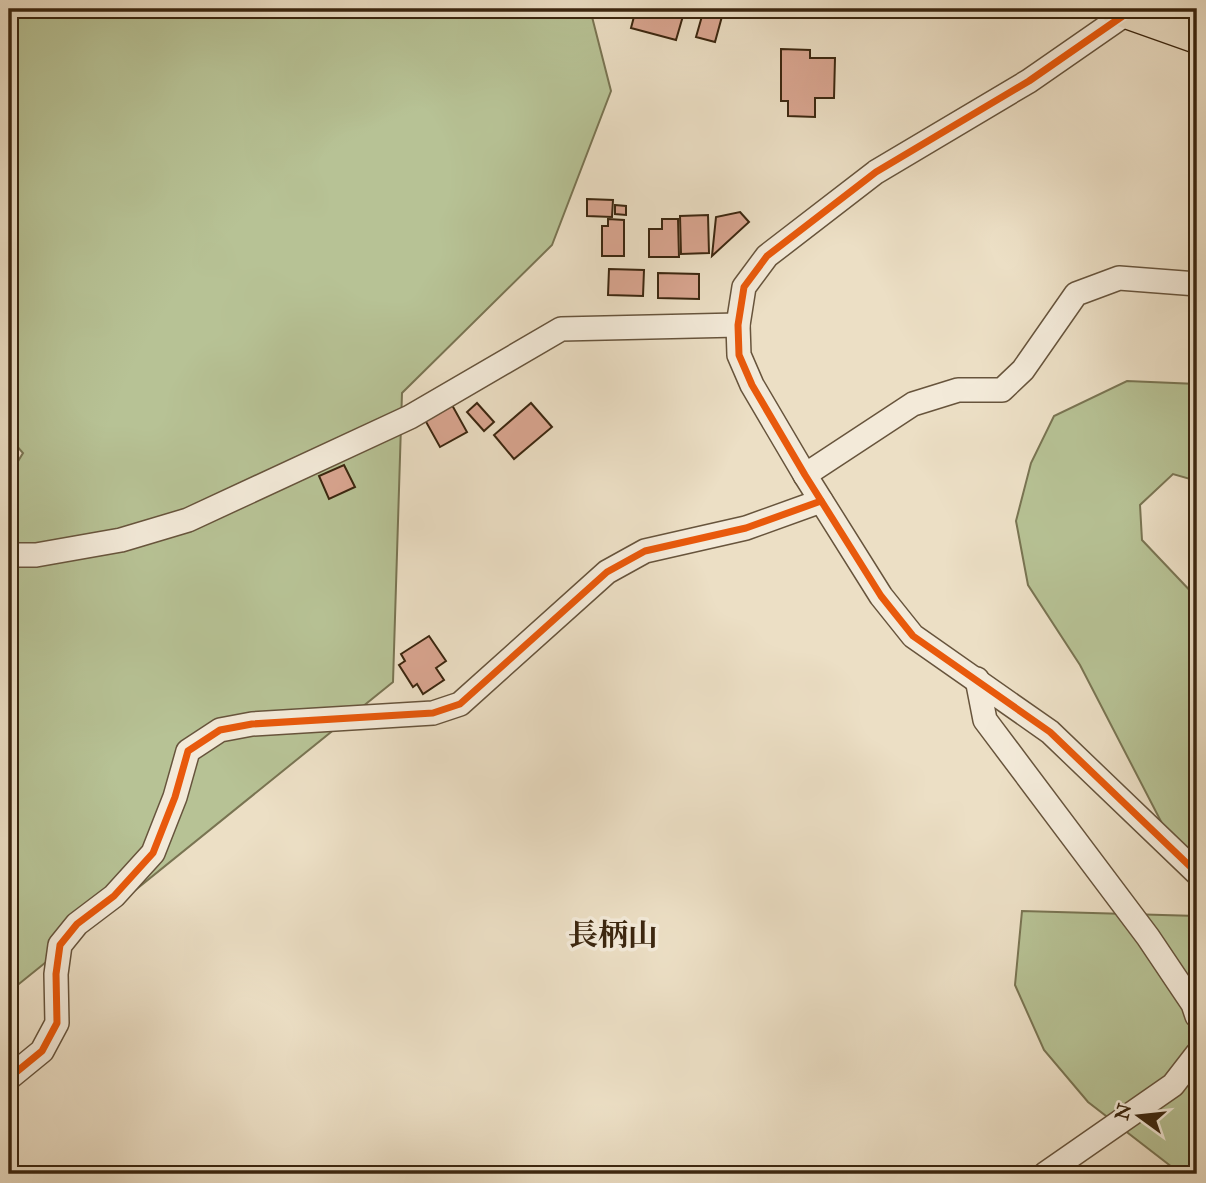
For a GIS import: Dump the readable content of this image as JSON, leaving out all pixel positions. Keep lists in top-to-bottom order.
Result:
{
  "districts": ["長柄山"],
  "north": "left"
}
